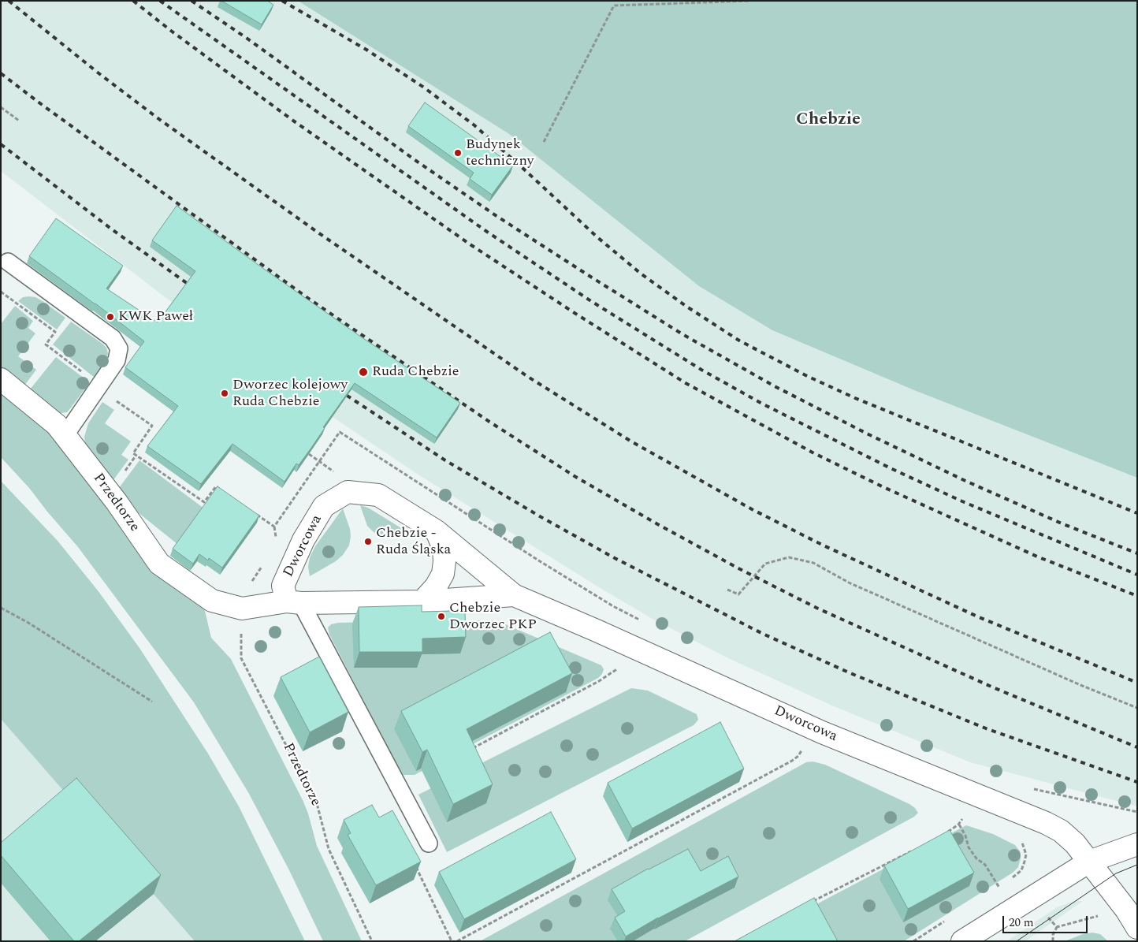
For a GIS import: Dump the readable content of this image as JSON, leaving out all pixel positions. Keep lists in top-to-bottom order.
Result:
{
  "streets": {
    "street": ["Przedtorze", "Dworcowa"]
  },
  "crossings": [
    ["Przedtorze", "Dworcowa"]
  ],
  "districts": ["Chebzie"],
  "places": [
    "Budynek techniczny",
    "KWK Paweł",
    "Ruda Chebzie",
    "Dworzec kolejowy Ruda Chebzie",
    "Chebzie - Ruda Śląska",
    "Chebzie Dworzec PKP"
  ],
  "scale_bar": "20 m"
}
